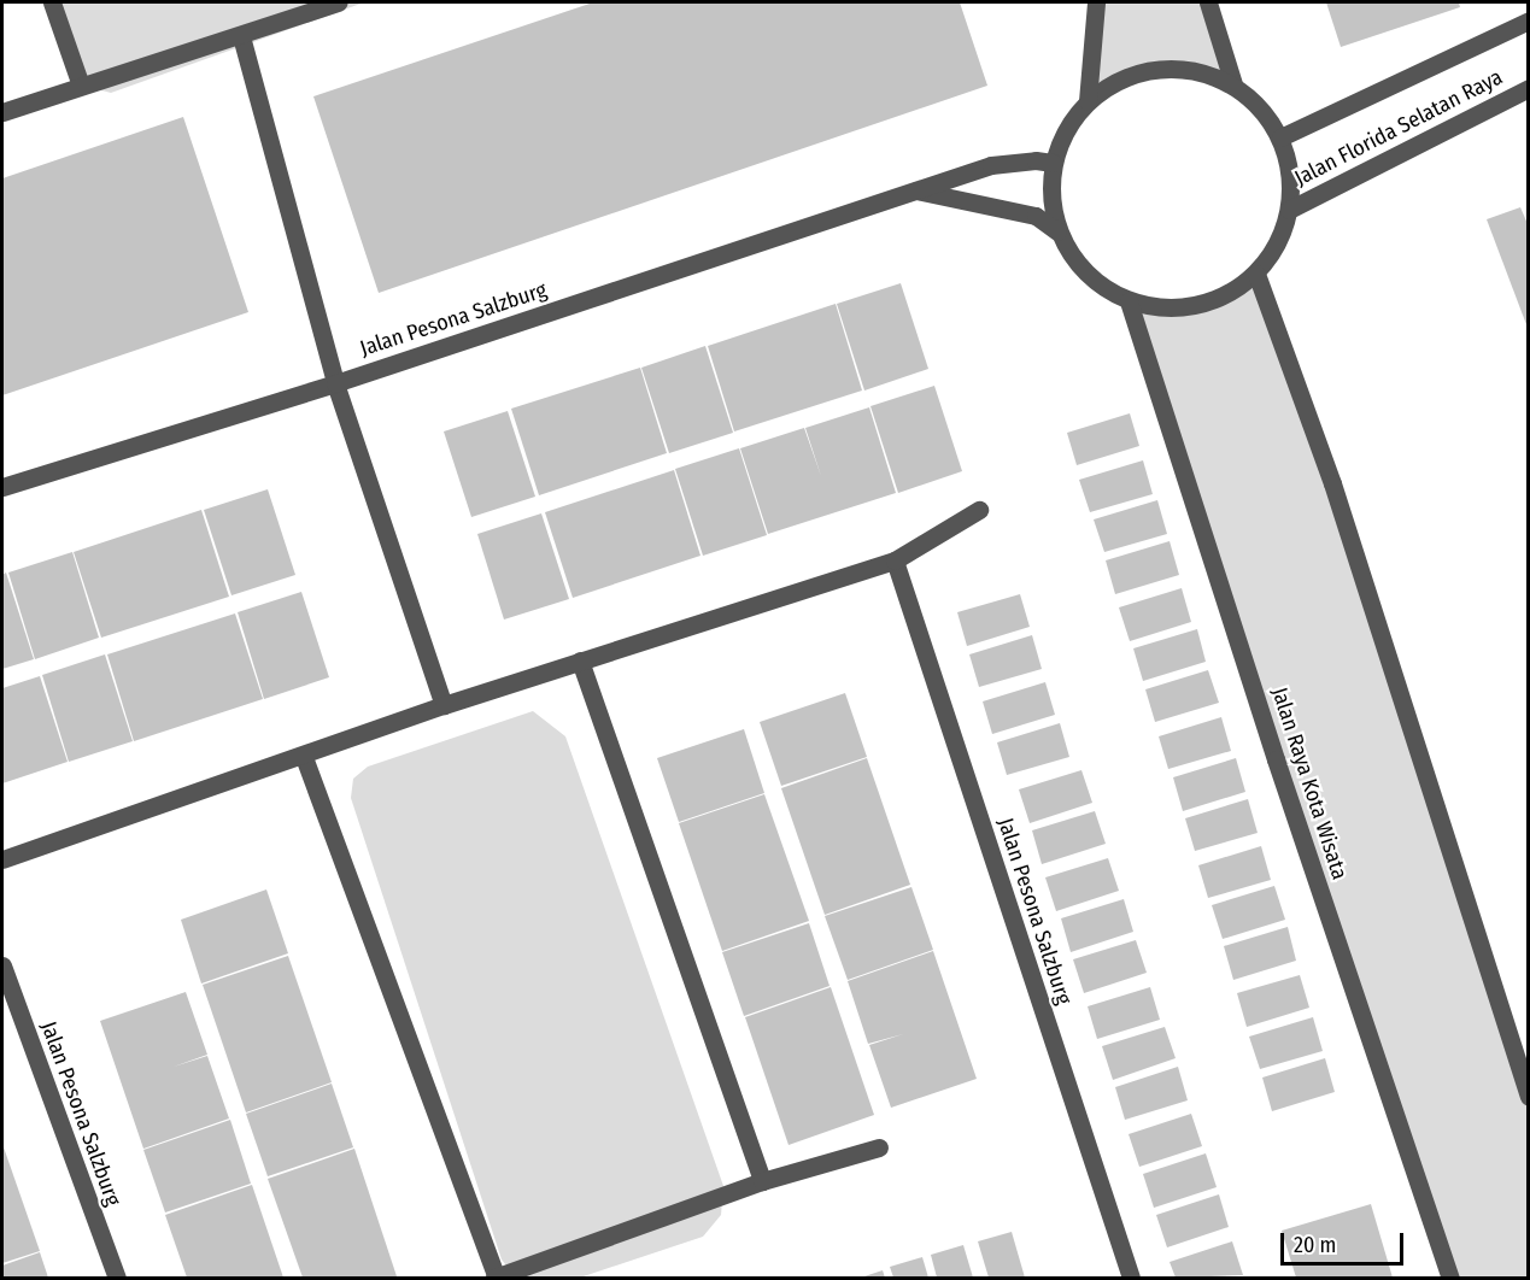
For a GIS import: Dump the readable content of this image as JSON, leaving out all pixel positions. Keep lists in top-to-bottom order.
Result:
{
  "streets": {
    "street": ["Jalan Florida Selatan Raya", "Jalan Pesona Salzburg", "Jalan Raya Kota Wisata"]
  },
  "crossings": [
    ["Jalan Florida Selatan Raya", "Jalan Pesona Salzburg"],
    ["Jalan Florida Selatan Raya", "Jalan Raya Kota Wisata"],
    ["Jalan Pesona Salzburg", "Jalan Raya Kota Wisata"]
  ],
  "scale_bar": "20 m"
}
